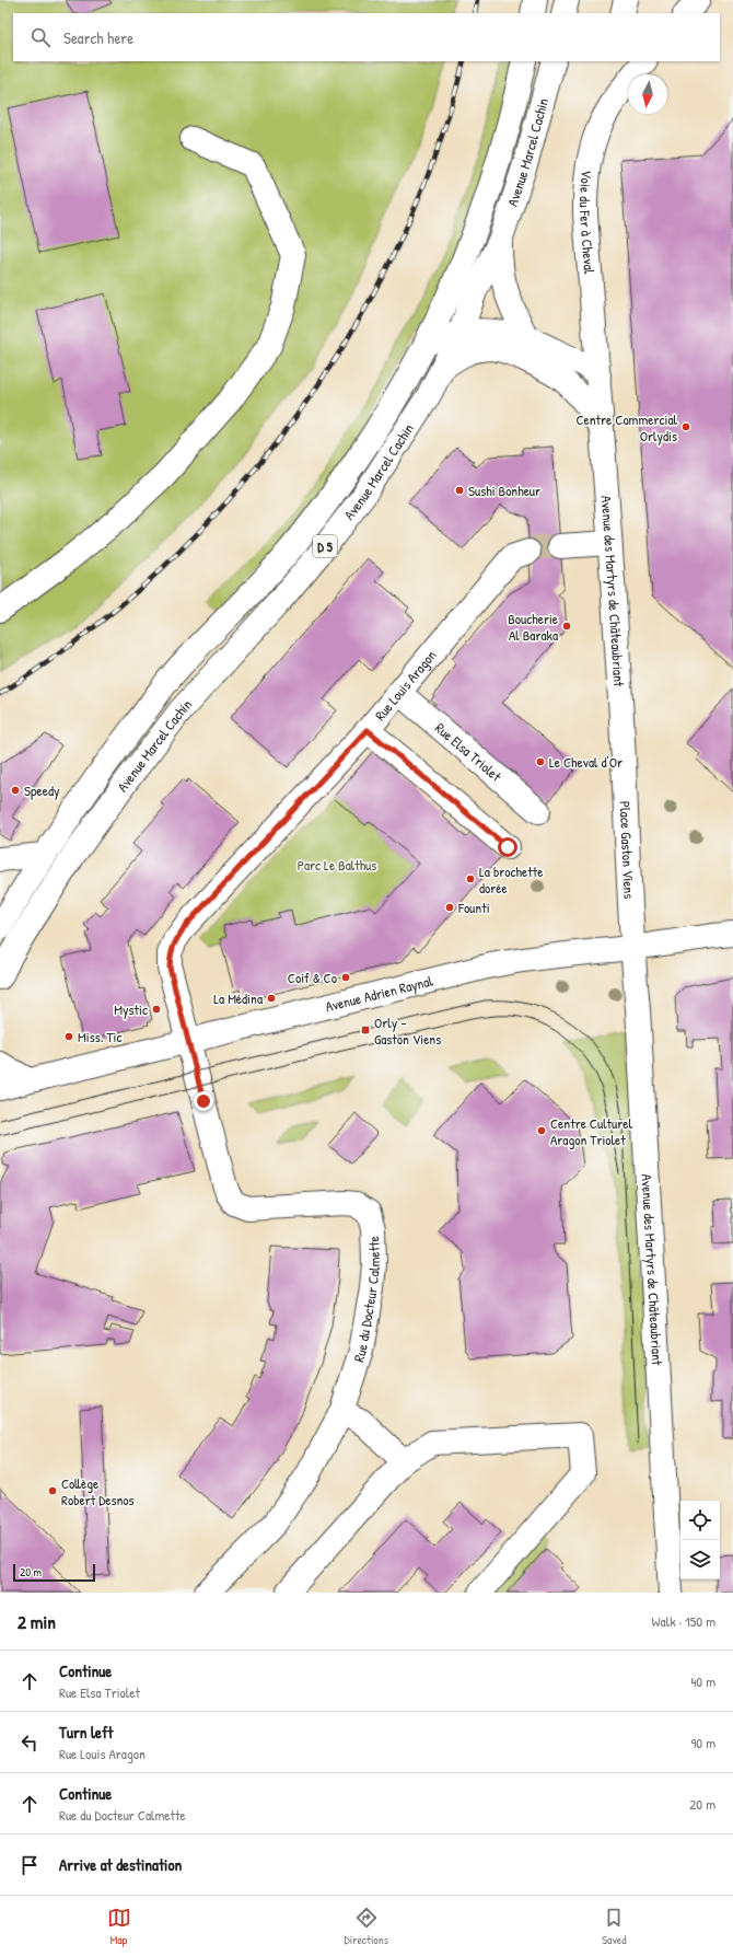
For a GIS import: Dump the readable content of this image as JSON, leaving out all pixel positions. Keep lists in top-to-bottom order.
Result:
{
  "streets": {
    "street": [
      "Avenue Marcel Cachin",
      "Voie du Fer à Cheval",
      "D 5",
      "Avenue des Martyrs de Châteaubriant",
      "Rue Louis Aragon",
      "Rue Elsa Triolet",
      "Place Gaston Viens",
      "Avenue Adrien Raynal",
      "Rue du Docteur Calmette"
    ]
  },
  "crossings": [
    ["Avenue Marcel Cachin", "Avenue des Martyrs de Châteaubriant"],
    ["Voie du Fer à Cheval", "Avenue des Martyrs de Châteaubriant"],
    ["Avenue des Martyrs de Châteaubriant", "Place Gaston Viens"],
    ["Avenue des Martyrs de Châteaubriant", "Avenue Adrien Raynal"],
    ["Rue Louis Aragon", "Rue Elsa Triolet"],
    ["Rue Louis Aragon", "Avenue Adrien Raynal"],
    ["Rue Louis Aragon", "Rue du Docteur Calmette"],
    ["Place Gaston Viens", "Avenue Adrien Raynal"],
    ["Avenue Adrien Raynal", "Rue du Docteur Calmette"]
  ],
  "parks": ["Parc Le Balthus"],
  "places": {
    "other": [
      "Centre Commercial Orlydis",
      "Sushi Bonheur",
      "Boucherie Al Baraka",
      "Le Cheval d'Or",
      "Speedy",
      "La brochette dorée",
      "Founti",
      "Coif & Co",
      "La Médina",
      "Mystic",
      "Miss. Tic",
      "Centre Culturel Aragon Triolet",
      "Collège Robert Desnos"
    ],
    "transit": ["Orly - Gaston Viens"]
  },
  "scale_bar": "20 m",
  "north": "bottom",
  "page": {
    "search": "Search here",
    "scale": "20 m",
    "heading": ["2 min", "Walk · 150 m"],
    "list": [
      ["Continue", "Rue Elsa Triolet", "40 m"],
      ["Turn left", "Rue Louis Aragon", "90 m"],
      ["Continue", "Rue du Docteur Calmette", "20 m"],
      "Arrive at destination"
    ],
    "nav": ["Map", "Directions", "Saved"]
  }
}
